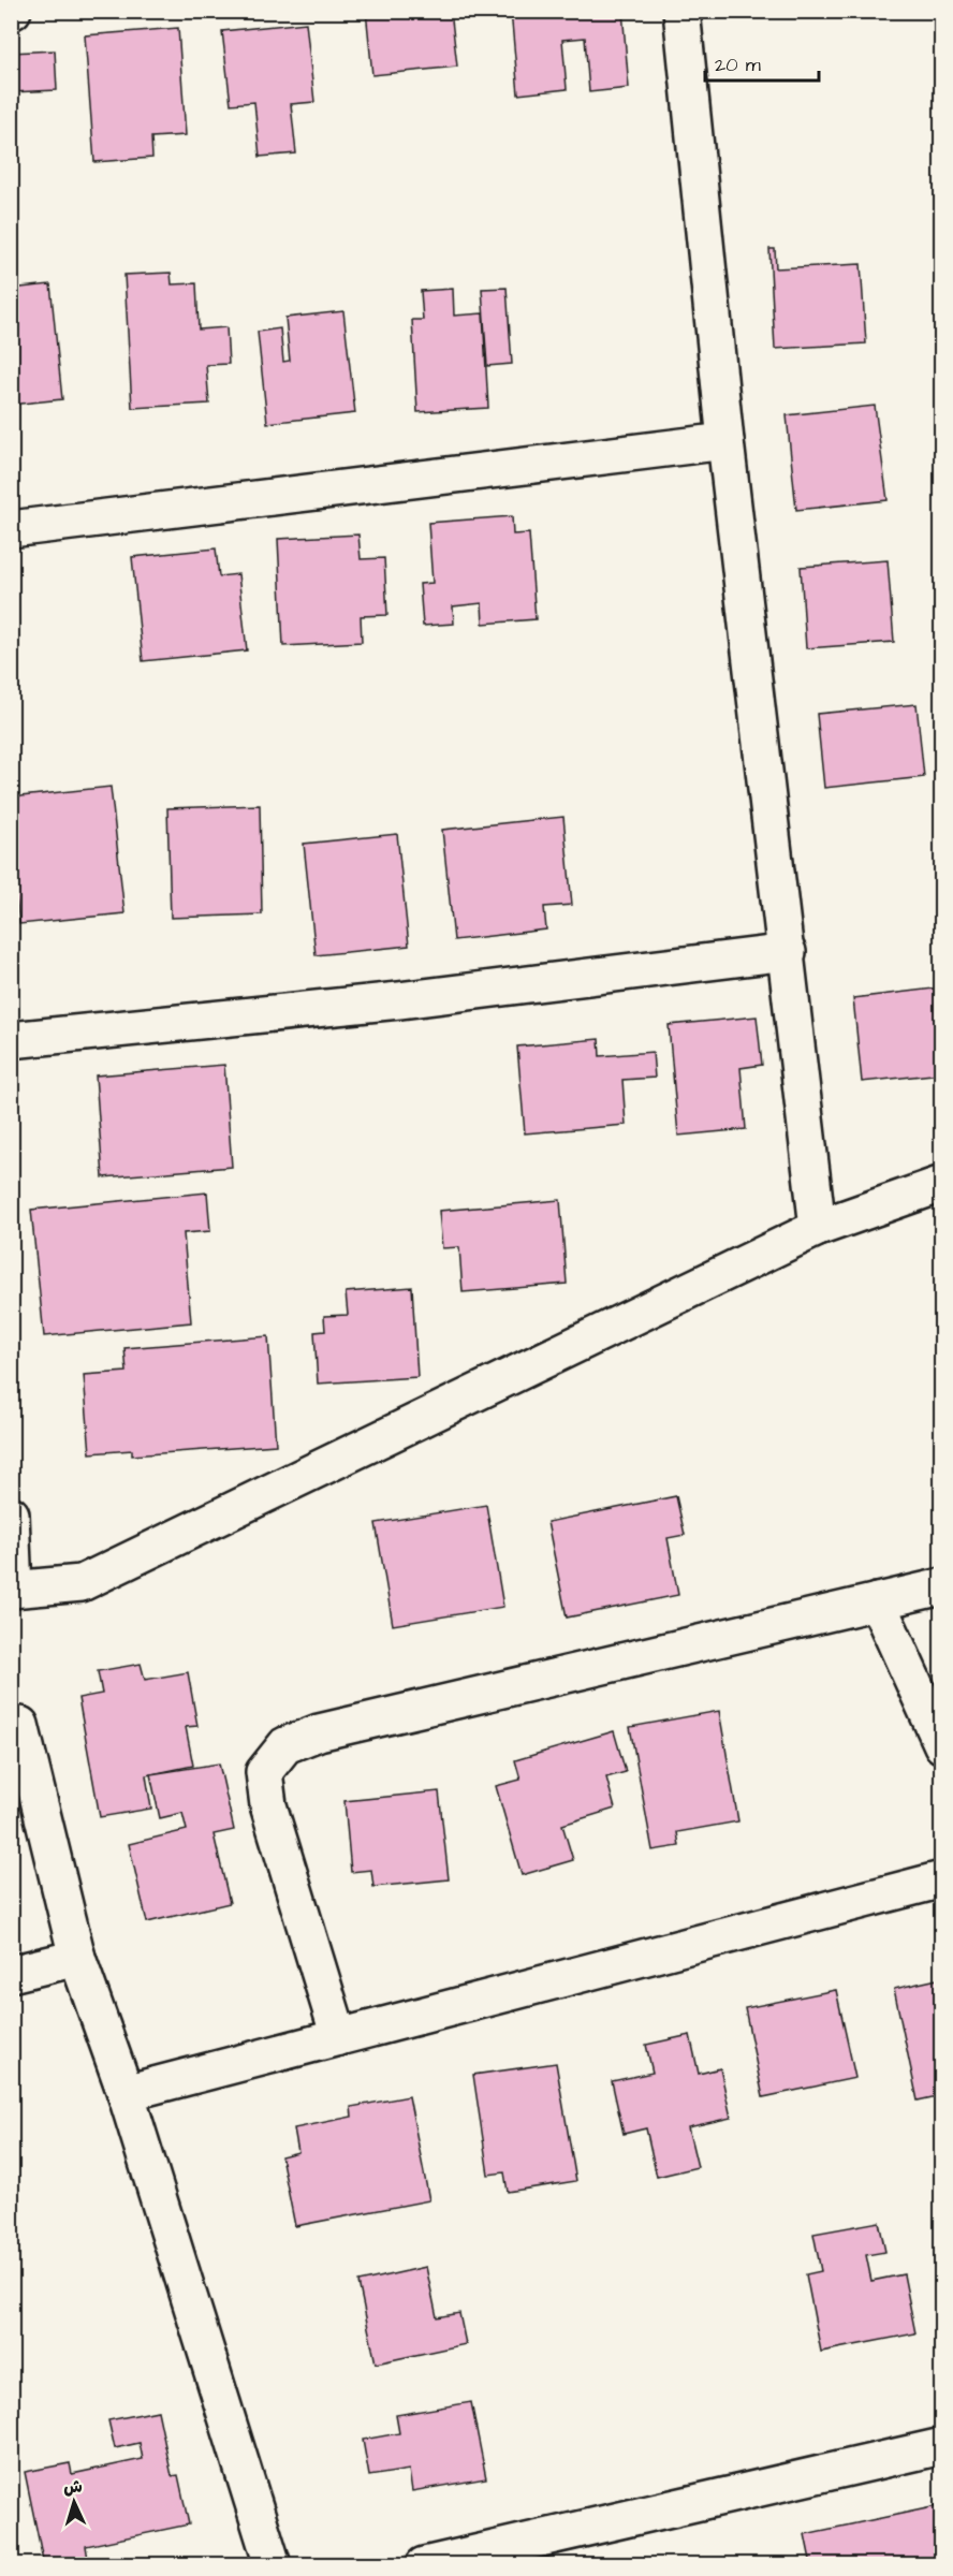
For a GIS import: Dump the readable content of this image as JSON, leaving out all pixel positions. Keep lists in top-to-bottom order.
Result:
{
  "scale_bar": "20 m",
  "north": "top"
}
